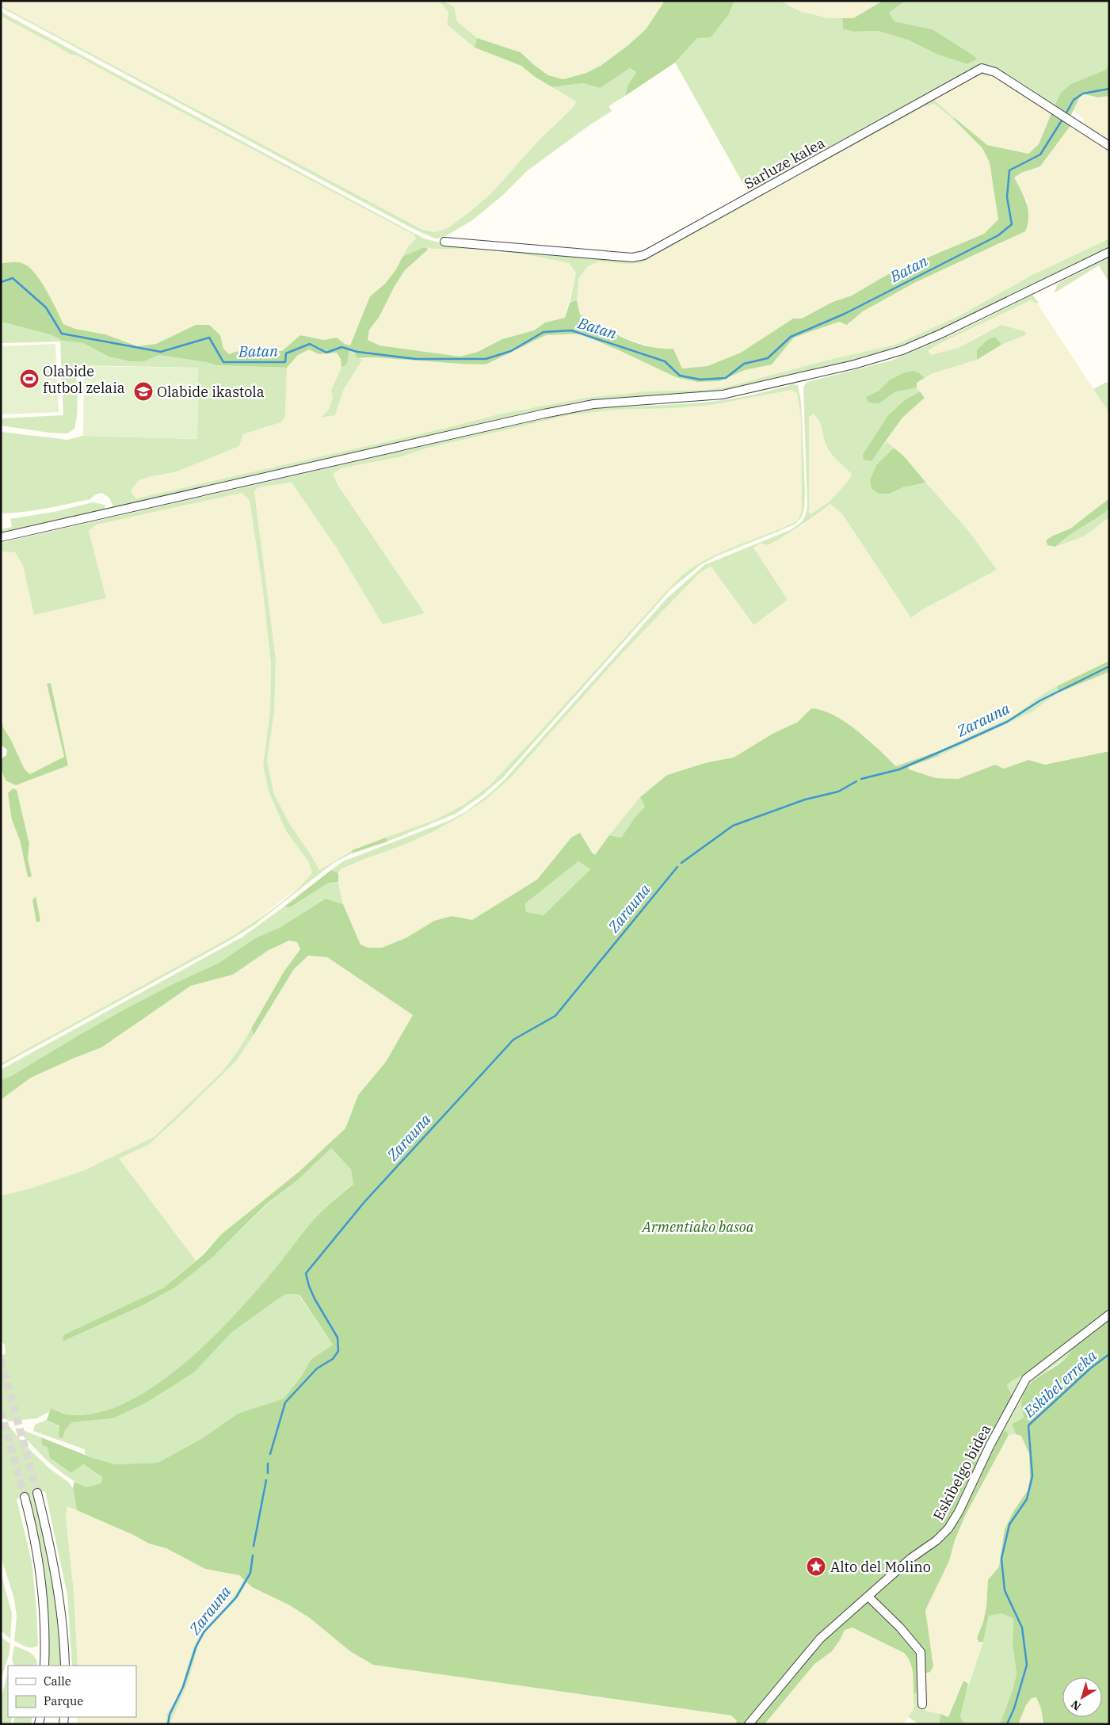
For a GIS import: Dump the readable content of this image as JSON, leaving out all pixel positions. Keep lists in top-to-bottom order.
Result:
{
  "streets": {
    "street": ["Sarluze kalea", "Eskibelgo bidea"]
  },
  "water": ["Batan", "Zarauna", "Eskibel erreka"],
  "parks": ["Armentiako basoa"],
  "places": {
    "sports": ["Olabide futbol zelaia"],
    "school or university": ["Olabide ikastola"],
    "place": ["Alto del Molino"]
  },
  "legend": ["Calle", "Parque"],
  "north": "bottom left"
}
